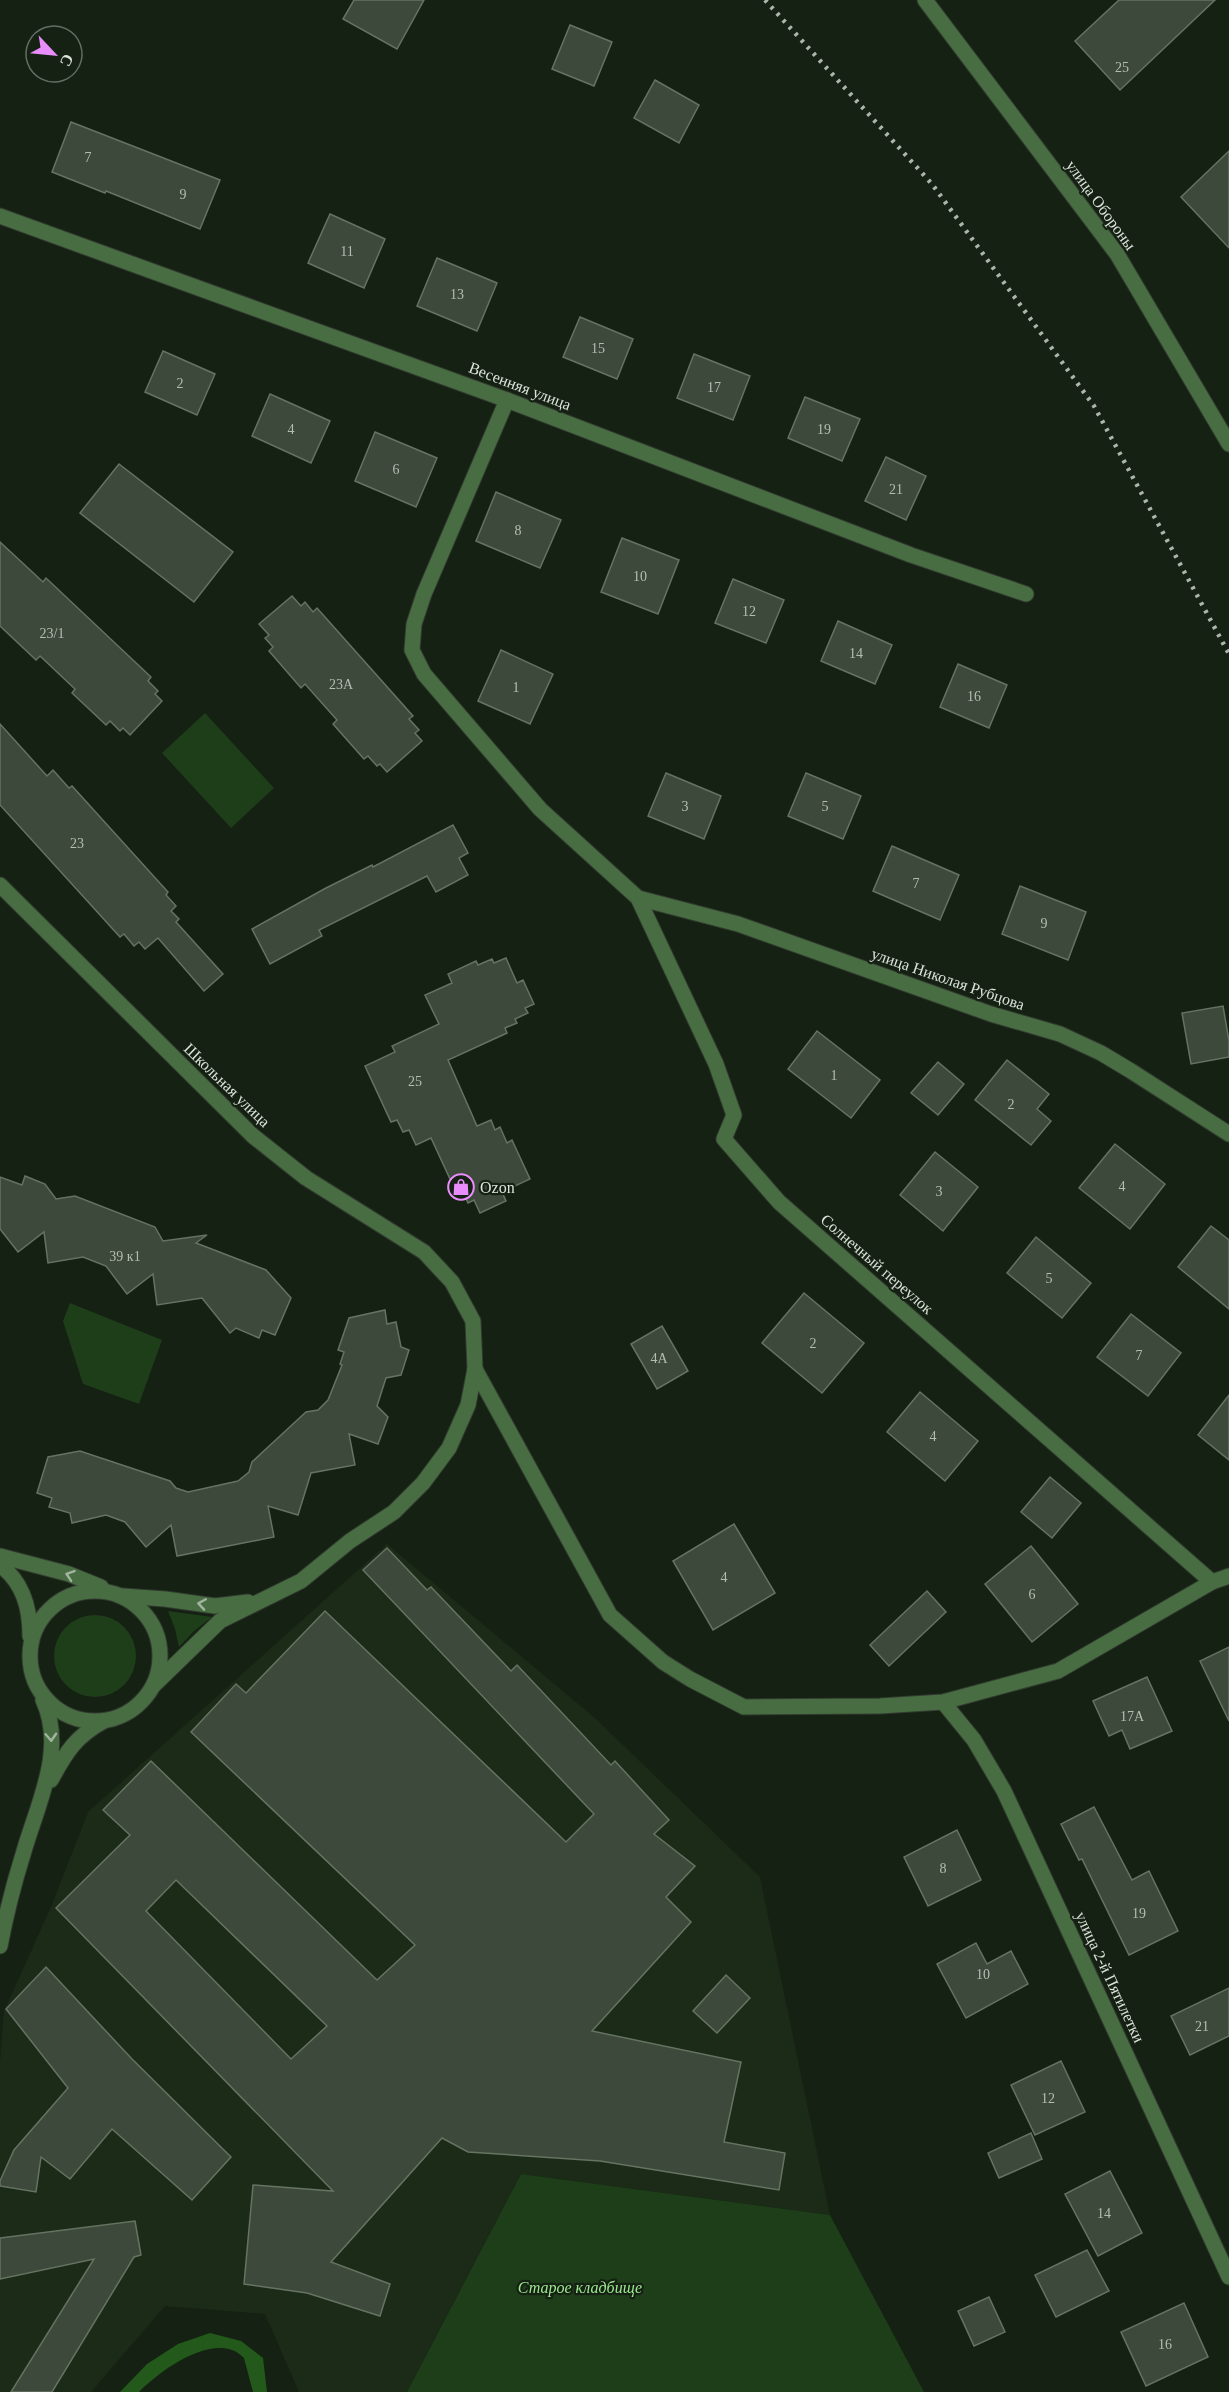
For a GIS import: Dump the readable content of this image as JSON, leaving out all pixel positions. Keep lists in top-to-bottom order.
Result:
{
  "streets": {
    "street": [
      "улица Обороны",
      "Весенняя улица",
      "улица Николая Рубцова",
      "Школьная улица",
      "Солнечный переулок",
      "улица 2-й Пятилетки"
    ]
  },
  "crossings": [
    ["улица Николая Рубцова", "Солнечный переулок"]
  ],
  "parks": ["Старое кладбище"],
  "places": {
    "shop": ["Ozon"]
  },
  "house_numbers": [
    "25",
    "7",
    "9",
    "11",
    "13",
    "15",
    "2",
    "17",
    "4",
    "19",
    "6",
    "21",
    "8",
    "10",
    "12",
    "23/1",
    "14",
    "23А",
    "1",
    "16",
    "3",
    "5",
    "23",
    "7",
    "9",
    "1",
    "25",
    "2",
    "4",
    "3",
    "39 к1",
    "5",
    "2",
    "7",
    "4А",
    "4",
    "4",
    "6",
    "17А",
    "8",
    "19",
    "10",
    "21",
    "12",
    "14",
    "16"
  ],
  "north": "bottom right"
}
